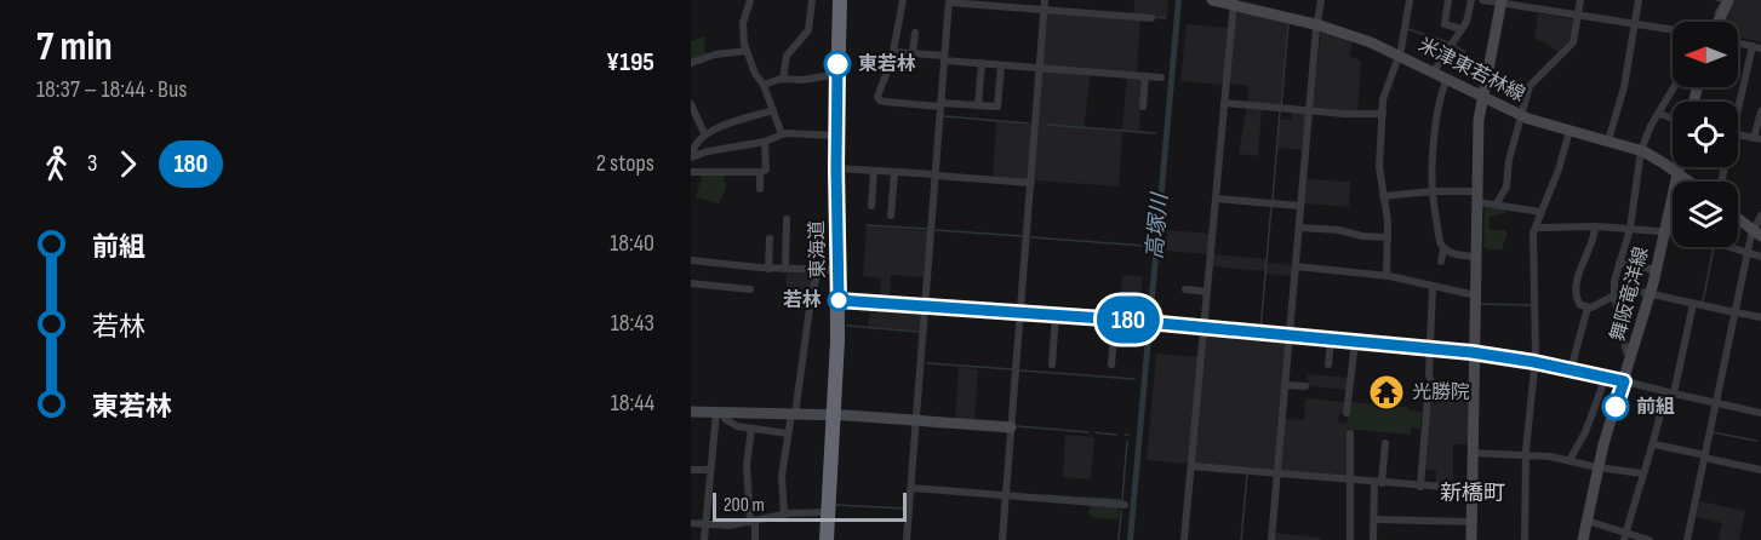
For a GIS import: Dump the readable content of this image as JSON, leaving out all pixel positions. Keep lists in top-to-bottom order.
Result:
{
  "streets": {
    "highway": ["東海道"],
    "main road": ["米津東若林線", "舞阪竜洋線"]
  },
  "crossings": [
    ["米津東若林線", "舞阪竜洋線"]
  ],
  "districts": ["新橋町"],
  "water": ["高塚川"],
  "places": {
    "other": ["東若林", "若林", "前組"],
    "temple": ["光勝院"]
  },
  "lines": ["bus line 180"],
  "scale_bar": "200 m",
  "north": "left",
  "page": {
    "heading": ["7 min", "18:37 – 18:44 · Bus", "¥195"],
    "on_map": "180",
    "legs": ["3", "180", "2 stops"],
    "list": [
      {
        "name": "前組",
        "value": "18:40"
      },
      {
        "name": "若林",
        "value": "18:43"
      },
      {
        "name": "東若林",
        "value": "18:44"
      }
    ],
    "scale": "200 m"
  }
}
